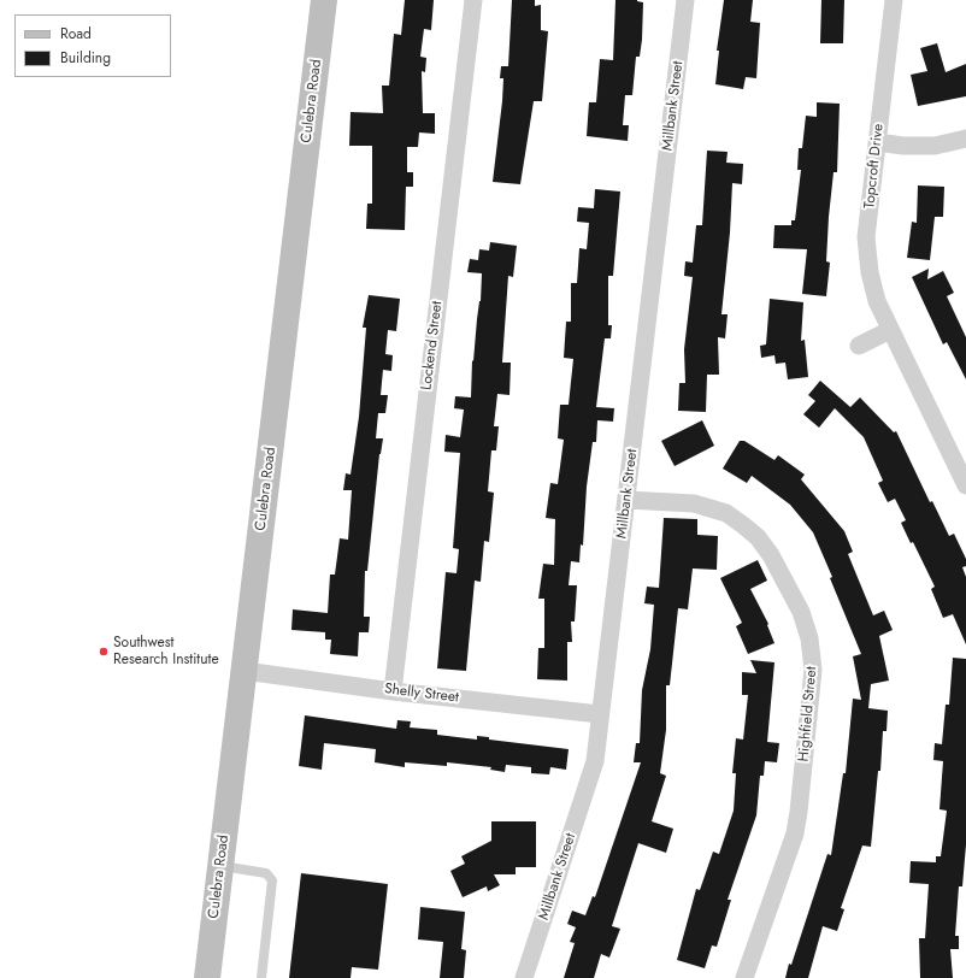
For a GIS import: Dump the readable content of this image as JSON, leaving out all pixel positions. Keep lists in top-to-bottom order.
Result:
{
  "streets": {
    "main road": ["Culebra Road"],
    "street": [
      "Millbank Street",
      "Topcroft Drive",
      "Lockend Street",
      "Shelly Street",
      "Highfield Street"
    ]
  },
  "crossings": [
    ["Culebra Road", "Shelly Street"],
    ["Millbank Street", "Shelly Street"],
    ["Millbank Street", "Highfield Street"],
    ["Lockend Street", "Shelly Street"]
  ],
  "places": ["Southwest Research Institute"],
  "legend": ["Road", "Building"]
}
